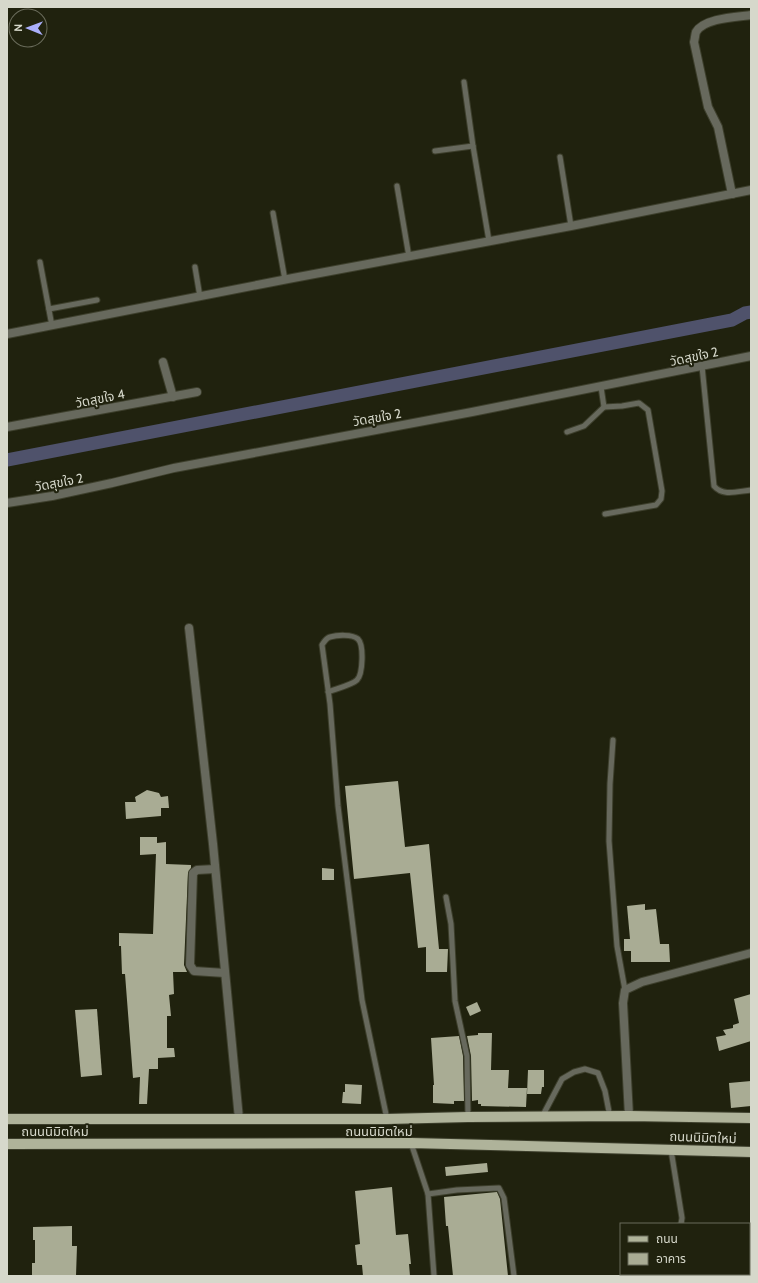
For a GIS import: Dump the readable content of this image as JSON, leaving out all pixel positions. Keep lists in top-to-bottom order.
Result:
{
  "streets": {
    "main road": ["ถนนนิมิตใหม่"],
    "street": ["วัดสุขใจ 2", "วัดสุขใจ 4"]
  },
  "legend": ["ถนน", "อาคาร"],
  "north": "left"
}
